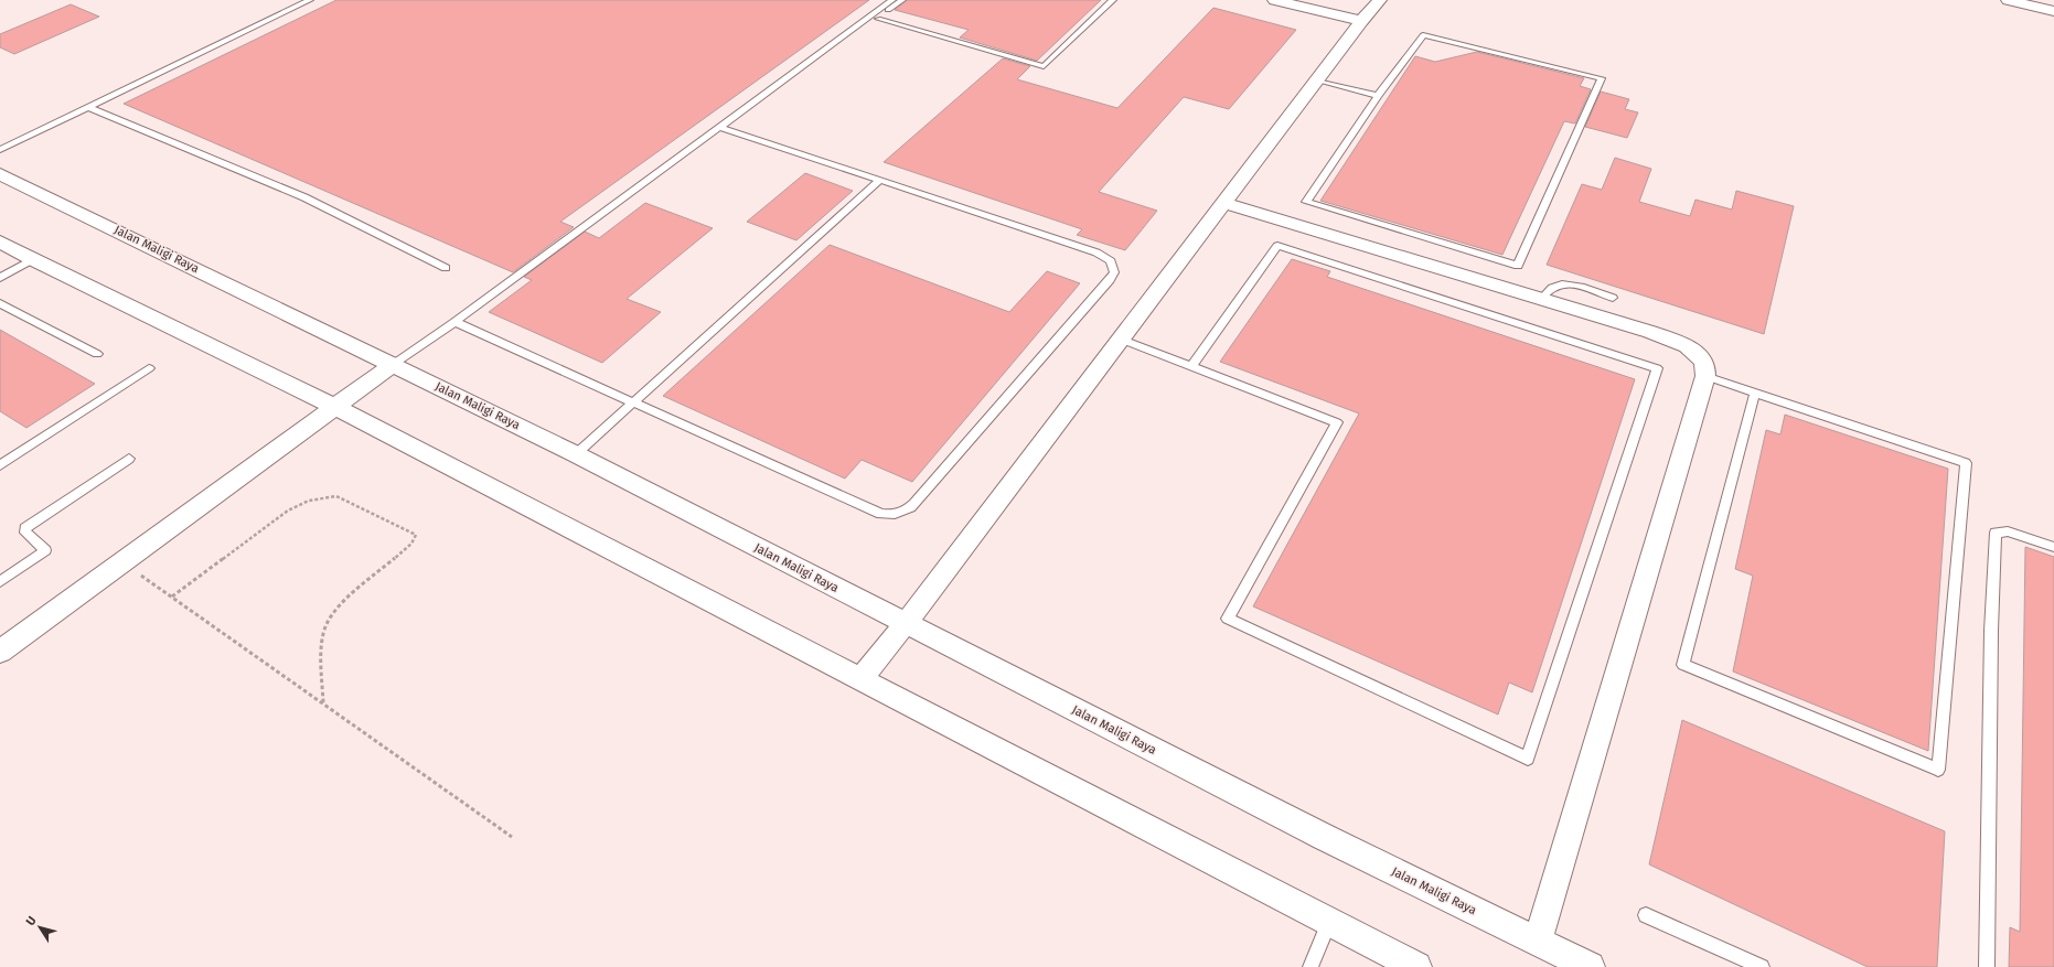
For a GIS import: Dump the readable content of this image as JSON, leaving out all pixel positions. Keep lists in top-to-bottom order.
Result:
{
  "streets": {
    "street": ["Jalan Maligi Raya"]
  },
  "north": "top left"
}
